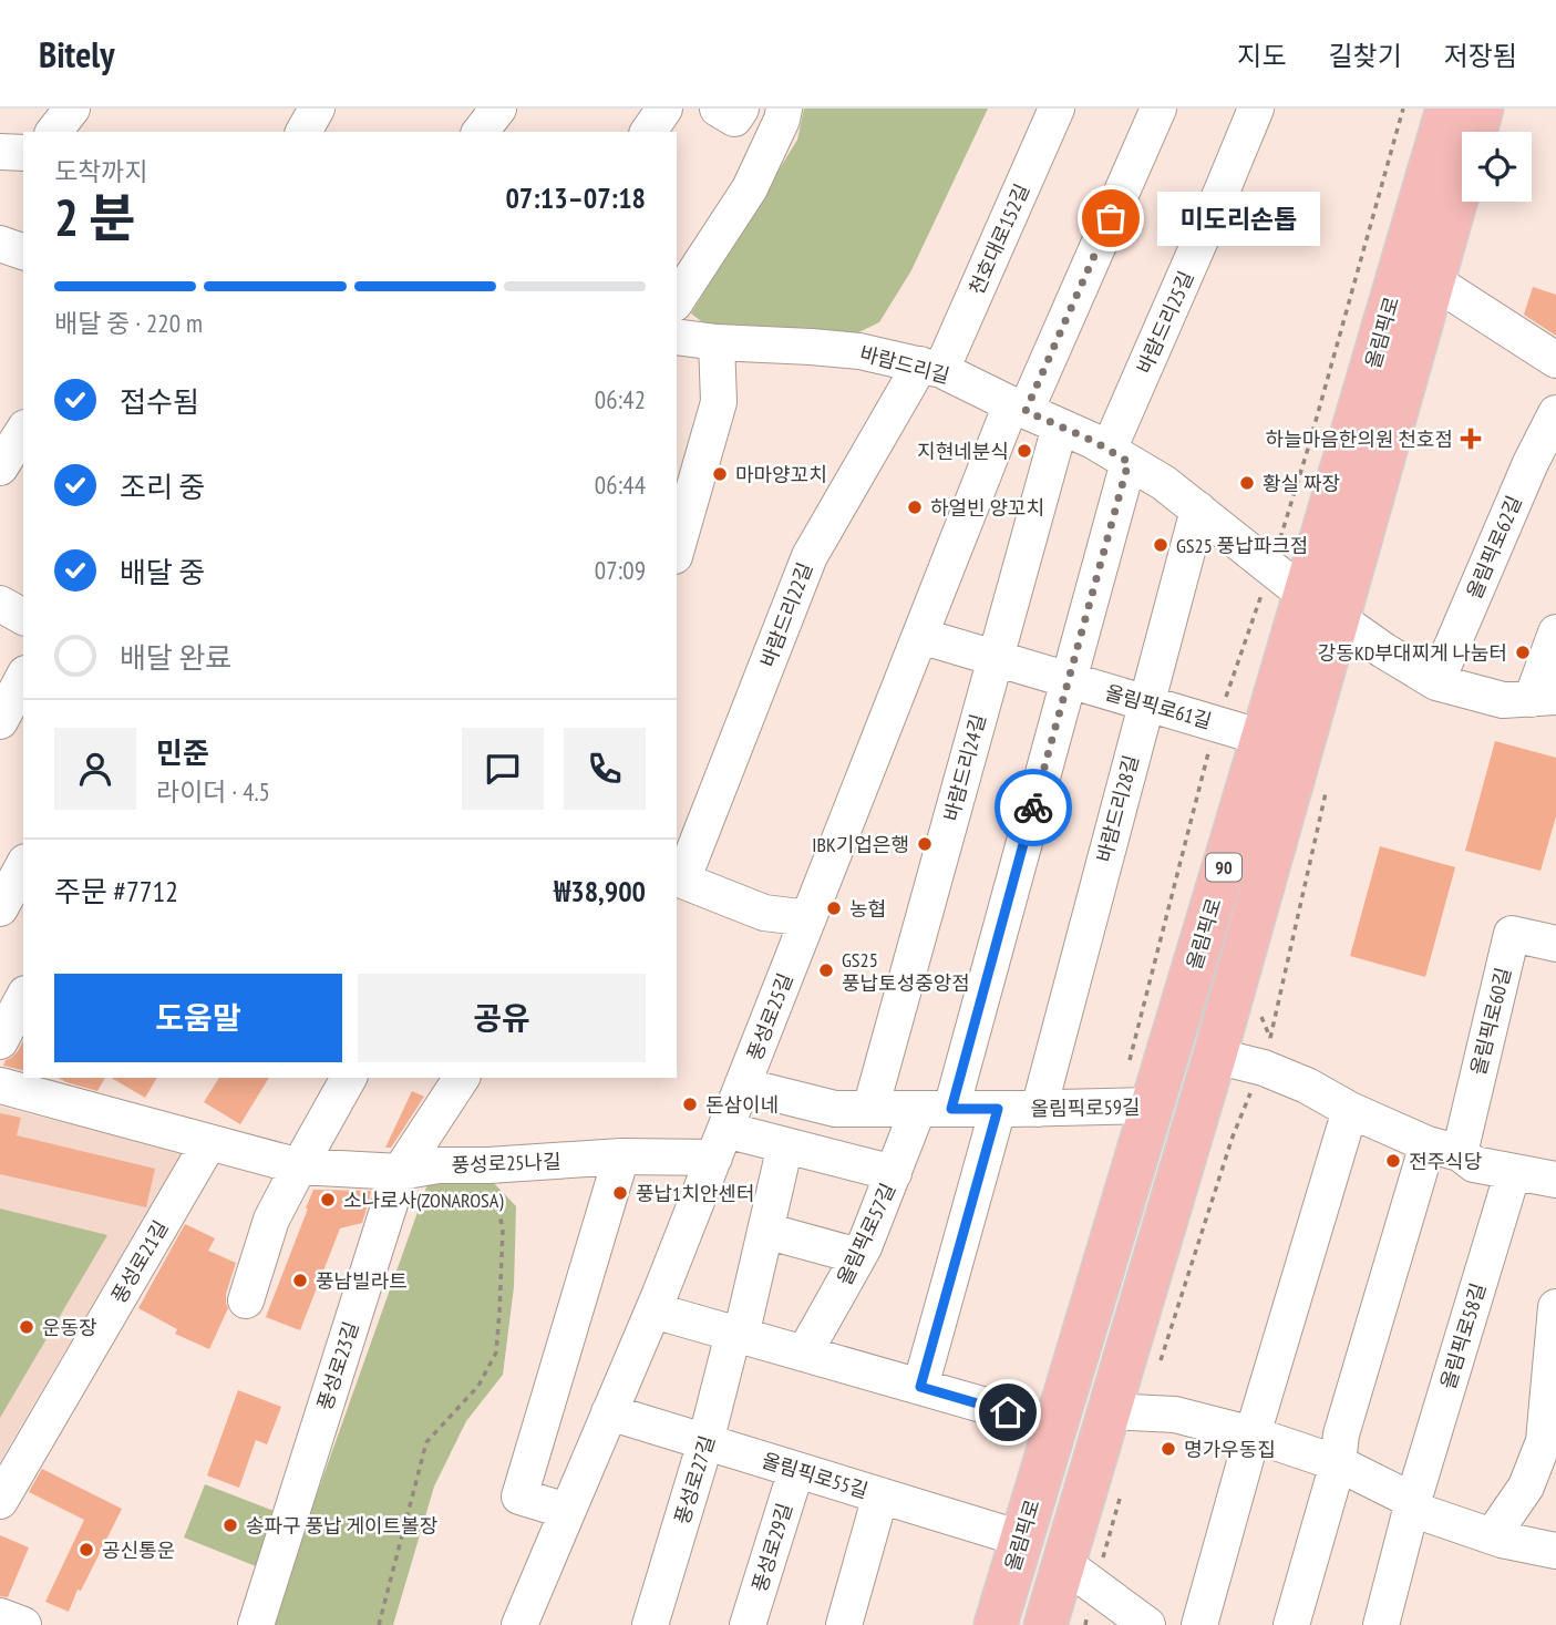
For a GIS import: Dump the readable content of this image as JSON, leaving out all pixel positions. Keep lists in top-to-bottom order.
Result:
{
  "streets": {
    "main road": ["올림픽로", "90"],
    "street": [
      "천호대로152길",
      "바람드리25길",
      "바람드리길",
      "올림픽로62길",
      "바람드리22길",
      "올림픽로61길",
      "바람드리24길",
      "바람드리28길",
      "풍성로25길",
      "올림픽로60길",
      "올림픽로59길",
      "풍성로25나길",
      "올림픽로57길",
      "풍성로21길",
      "올림픽로58길",
      "풍성로23길",
      "올림픽로55길",
      "풍성로27길",
      "풍성로29길"
    ]
  },
  "crossings": [
    ["천호대로152길", "바람드리길"],
    ["천호대로152길", "바람드리22길"],
    ["바람드리25길", "바람드리길"],
    ["바람드리25길", "올림픽로61길"],
    ["바람드리25길", "올림픽로57길"],
    ["올림픽로", "바람드리길"],
    ["올림픽로", "올림픽로61길"],
    ["올림픽로", "올림픽로59길"],
    ["올림픽로", "올림픽로55길"],
    ["바람드리길", "바람드리22길"],
    ["바람드리길", "바람드리24길"],
    ["바람드리길", "바람드리28길"],
    ["바람드리길", "풍성로25길"],
    ["올림픽로61길", "바람드리24길"],
    ["올림픽로61길", "바람드리28길"],
    ["올림픽로61길", "풍성로25길"],
    ["올림픽로61길", "올림픽로57길"],
    ["바람드리24길", "올림픽로59길"],
    ["바람드리28길", "올림픽로59길"],
    ["풍성로25길", "올림픽로59길"],
    ["풍성로25길", "풍성로25나길"],
    ["풍성로25길", "올림픽로55길"],
    ["올림픽로59길", "올림픽로57길"],
    ["풍성로25나길", "올림픽로57길"],
    ["풍성로25나길", "풍성로21길"],
    ["풍성로25나길", "풍성로23길"],
    ["풍성로25나길", "풍성로27길"],
    ["올림픽로55길", "풍성로27길"],
    ["올림픽로55길", "풍성로29길"]
  ],
  "places": {
    "other": [
      "미도리손톱",
      "지현네분식",
      "마마양꼬치",
      "황실 짜장",
      "하얼빈 양꼬치",
      "GS25 풍납파크점",
      "강동KD부대찌게 나눔터",
      "IBK기업은행",
      "농협",
      "GS25 풍납토성중앙점",
      "돈삼이네",
      "전주식당",
      "풍납1치안센터",
      "소나로사(ZONAROSA)",
      "풍남빌라트",
      "운동장",
      "명가우동집",
      "송파구 풍납 게이트볼장",
      "공신통운"
    ],
    "health": ["하늘마음한의원 천호점"]
  },
  "page": {
    "header": "Bitely",
    "nav": ["지도", "길찾기", "저장됨"],
    "heading": ["2 분", "도착까지", "07:13–07:18"],
    "panel": [
      "민준",
      "라이더 · 4.5",
      "주문 #7712",
      "₩38,900"
    ],
    "bubble": "미도리손톱",
    "bar": "배달 중 · 220 m",
    "list": [
      ["접수됨", "06:42"],
      ["조리 중", "06:44"],
      ["배달 중", "07:09"],
      "배달 완료"
    ],
    "buttons": ["도움말", "공유"]
  }
}
